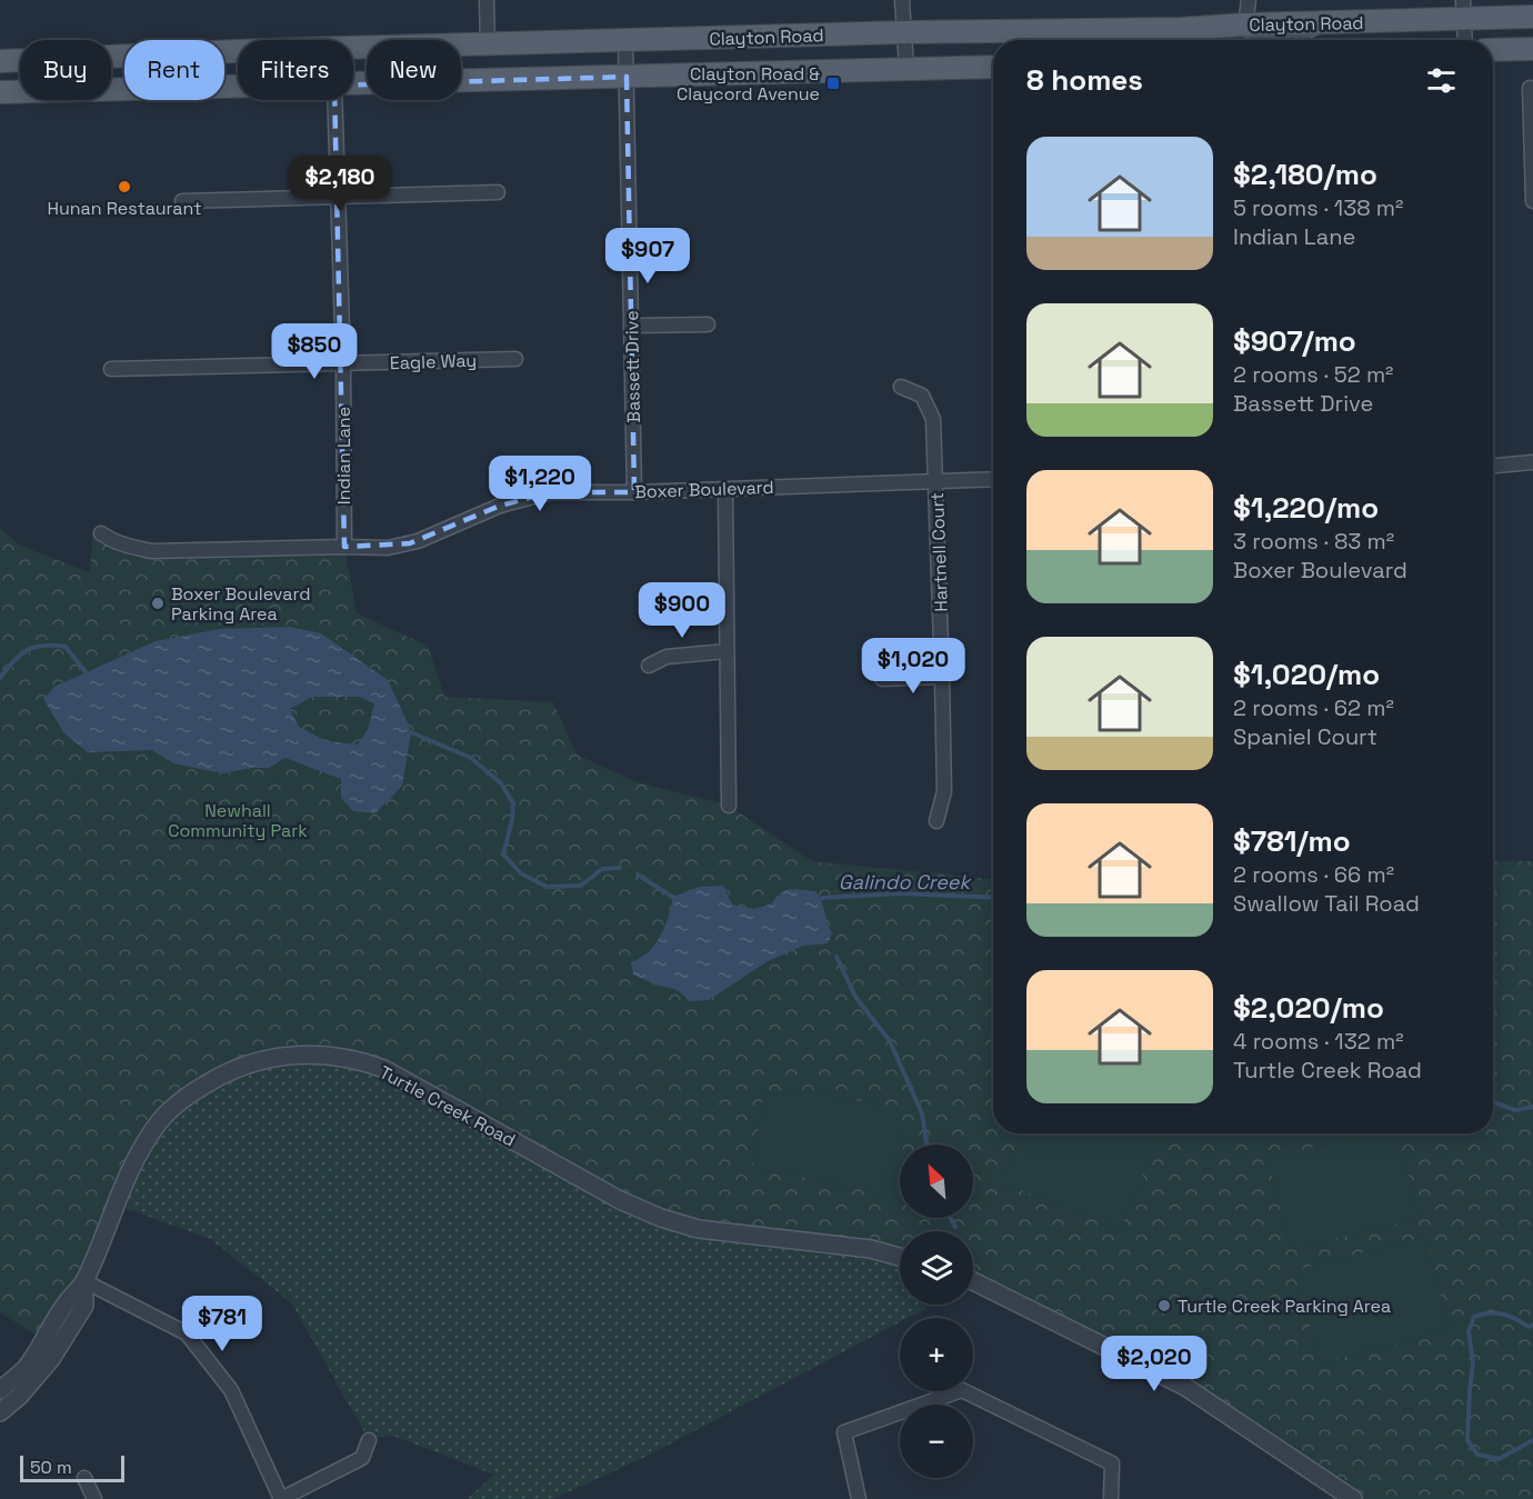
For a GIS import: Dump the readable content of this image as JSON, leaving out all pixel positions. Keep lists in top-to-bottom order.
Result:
{
  "streets": {
    "main road": ["Clayton Road"],
    "street": [
      "Eagle Way",
      "Bassett Drive",
      "Indian Lane",
      "Boxer Boulevard",
      "Hartnell Court",
      "Turtle Creek Road"
    ]
  },
  "crossings": [
    ["Clayton Road", "Bassett Drive"],
    ["Eagle Way", "Indian Lane"],
    ["Bassett Drive", "Boxer Boulevard"],
    ["Indian Lane", "Boxer Boulevard"],
    ["Boxer Boulevard", "Hartnell Court"]
  ],
  "water": ["Galindo Creek"],
  "parks": ["Newhall Community Park"],
  "places": {
    "transit": ["Clayton Road & Claycord Avenue"],
    "other": ["Hunan Restaurant", "Boxer Boulevard Parking Area", "Turtle Creek Parking Area"]
  },
  "scale_bar": "50 m",
  "north": "top left",
  "page": {
    "chip": [
      "Buy",
      "Rent",
      "Filters",
      "New"
    ],
    "heading": "8 homes",
    "list": [
      {
        "name": "$2,180/mo",
        "note": "5 rooms · 138 m² · Indian Lane"
      },
      {
        "name": "$907/mo",
        "note": "2 rooms · 52 m² · Bassett Drive"
      },
      {
        "name": "$1,220/mo",
        "note": "3 rooms · 83 m² · Boxer Boulevard"
      },
      {
        "name": "$1,020/mo",
        "note": "2 rooms · 62 m² · Spaniel Court"
      },
      {
        "name": "$781/mo",
        "note": "2 rooms · 66 m² · Swallow Tail Road"
      },
      {
        "name": "$2,020/mo",
        "note": "4 rooms · 132 m² · Turtle Creek Road"
      }
    ],
    "price": [
      "$2,180",
      "$907",
      "$850",
      "$1,220",
      "$900",
      "$1,020",
      "$781",
      "$2,020"
    ],
    "map_buttons": ["+", "−"],
    "scale": "50 m"
  }
}
